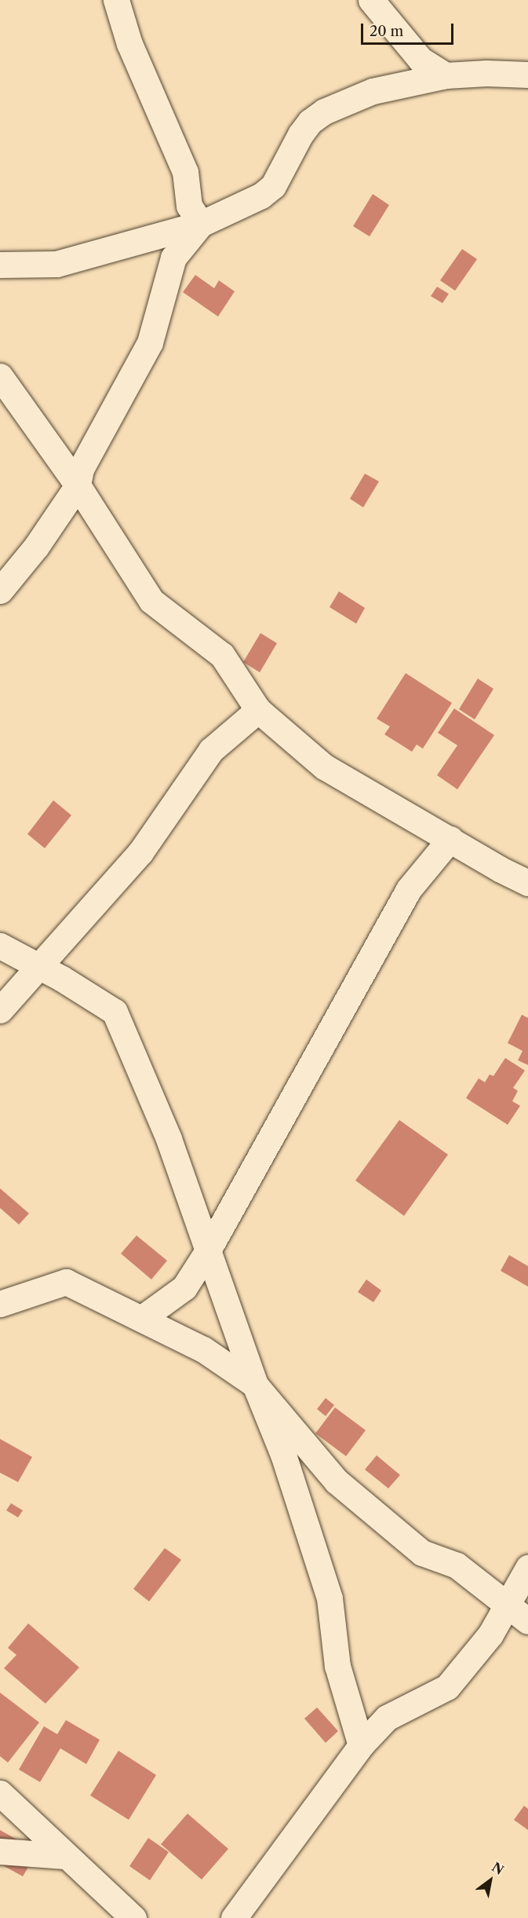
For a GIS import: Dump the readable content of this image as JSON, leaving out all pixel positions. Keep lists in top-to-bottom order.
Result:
{
  "scale_bar": "20 m",
  "north": "top right"
}
